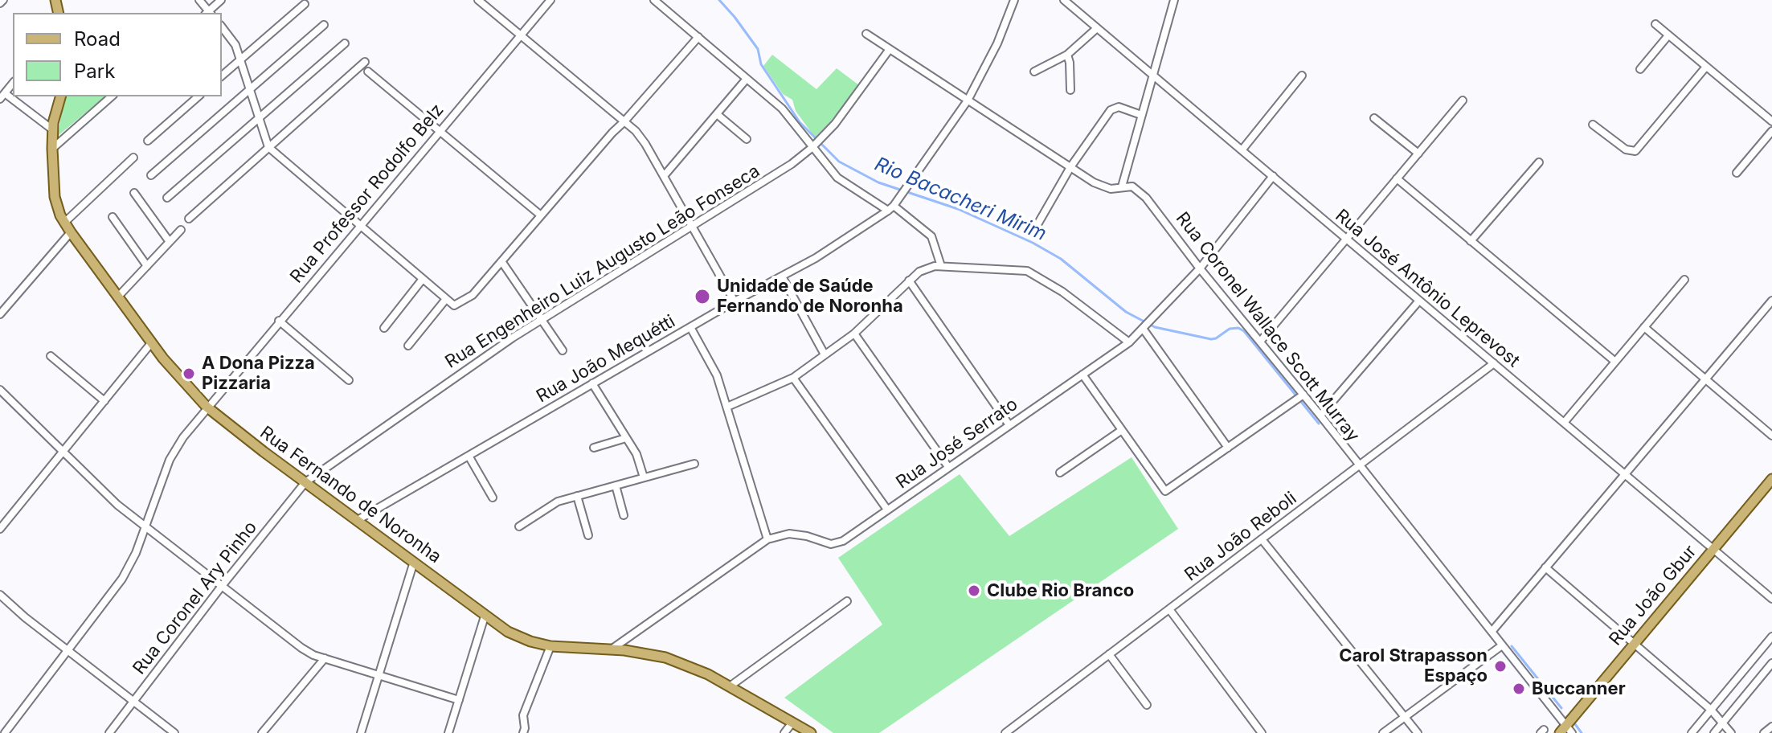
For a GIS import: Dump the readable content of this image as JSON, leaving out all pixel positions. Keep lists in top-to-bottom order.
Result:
{
  "streets": {
    "main road": ["Rua Fernando de Noronha", "Rua João Gbur"],
    "street": [
      "Rua Professor Rodolfo Belz",
      "Rua Engenheiro Luiz Augusto Leão Fonseca",
      "Rua José Antônio Leprevost",
      "Rua Coronel Wallace Scott Murray",
      "Rua João Mequétti",
      "Rua José Serrato",
      "Rua João Reboli",
      "Rua Coronel Ary Pinho"
    ]
  },
  "crossings": [
    ["Rua Professor Rodolfo Belz", "Rua Fernando de Noronha"],
    ["Rua Engenheiro Luiz Augusto Leão Fonseca", "Rua Fernando de Noronha"],
    ["Rua Engenheiro Luiz Augusto Leão Fonseca", "Rua Coronel Ary Pinho"],
    ["Rua José Antônio Leprevost", "Rua José Serrato"],
    ["Rua José Antônio Leprevost", "Rua João Reboli"],
    ["Rua José Antônio Leprevost", "Rua João Gbur"],
    ["Rua Coronel Wallace Scott Murray", "Rua José Serrato"],
    ["Rua Coronel Wallace Scott Murray", "Rua João Reboli"],
    ["Rua Coronel Wallace Scott Murray", "Rua João Gbur"],
    ["Rua João Mequétti", "Rua Fernando de Noronha"],
    ["Rua José Serrato", "Rua Fernando de Noronha"],
    ["Rua Fernando de Noronha", "Rua Coronel Ary Pinho"]
  ],
  "water": ["Rio Bacacheri Mirim"],
  "places": [
    "Unidade de Saúde Fernando de Noronha",
    "A Dona Pizza Pizzaria",
    "Clube Rio Branco",
    "Carol Strapasson Espaço",
    "Buccanner"
  ],
  "legend": ["Road", "Park"]
}
